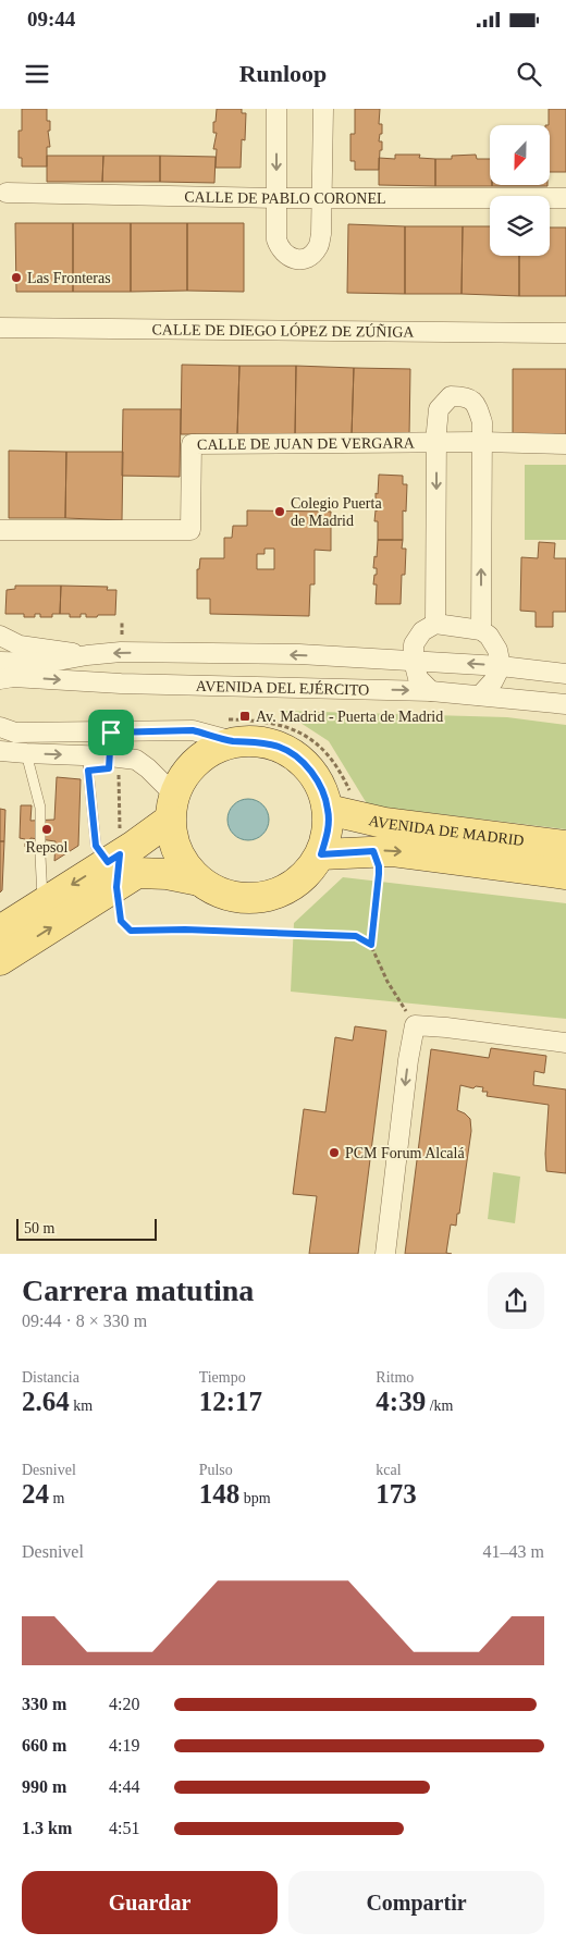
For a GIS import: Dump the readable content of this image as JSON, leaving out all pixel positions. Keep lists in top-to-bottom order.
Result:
{
  "streets": {
    "main road": ["AVENIDA DE MADRID"],
    "street": [
      "CALLE DE PABLO CORONEL",
      "CALLE DE DIEGO LÓPEZ DE ZÚÑIGA",
      "CALLE DE JUAN DE VERGARA",
      "AVENIDA DEL EJÉRCITO"
    ]
  },
  "places": {
    "other": [
      "Las Fronteras",
      "Colegio Puerta de Madrid",
      "Repsol",
      "PCM Forum Alcalá"
    ],
    "transit": ["Av. Madrid - Puerta de Madrid"]
  },
  "scale_bar": "50 m",
  "north": "bottom",
  "page": {
    "status": "09:44",
    "header": "Runloop",
    "scale": "50 m",
    "heading": ["Carrera matutina", "09:44 · 8 × 330 m"],
    "stats": [
      ["Distancia", "2.64 km"],
      ["Tiempo", "12:17"],
      ["Ritmo", "4:39 /km"],
      ["Desnivel", "24 m"],
      ["Pulso", "148 bpm"],
      ["kcal", "173"]
    ],
    "chart": ["Desnivel", "41–43 m"],
    "list": [
      {
        "name": "330 m",
        "note": "4:20"
      },
      {
        "name": "660 m",
        "note": "4:19"
      },
      {
        "name": "990 m",
        "note": "4:44"
      },
      {
        "name": "1.3 km",
        "note": "4:51"
      }
    ],
    "buttons": ["Guardar", "Compartir"]
  }
}
